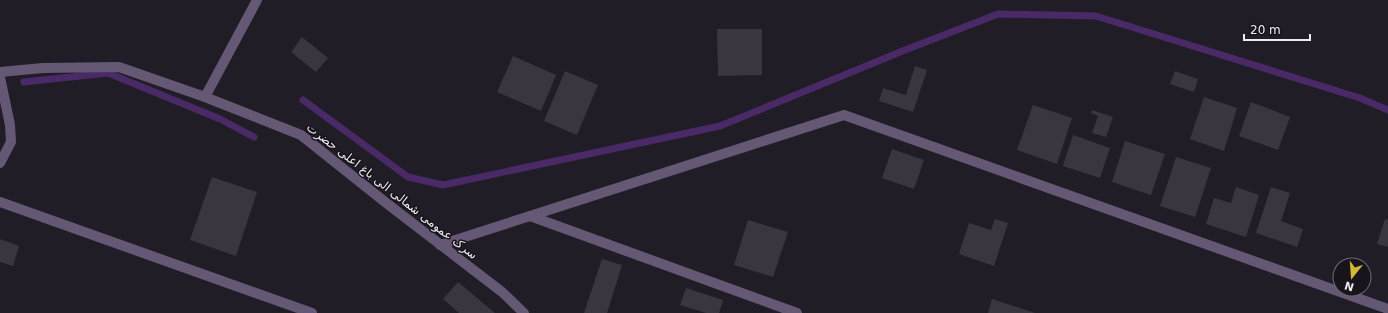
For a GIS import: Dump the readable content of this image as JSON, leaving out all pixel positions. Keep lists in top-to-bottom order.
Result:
{
  "streets": {
    "street": ["سرک عمومی شمالی الی باغ اعلی حضرت"]
  },
  "scale_bar": "20 m",
  "north": "bottom"
}
